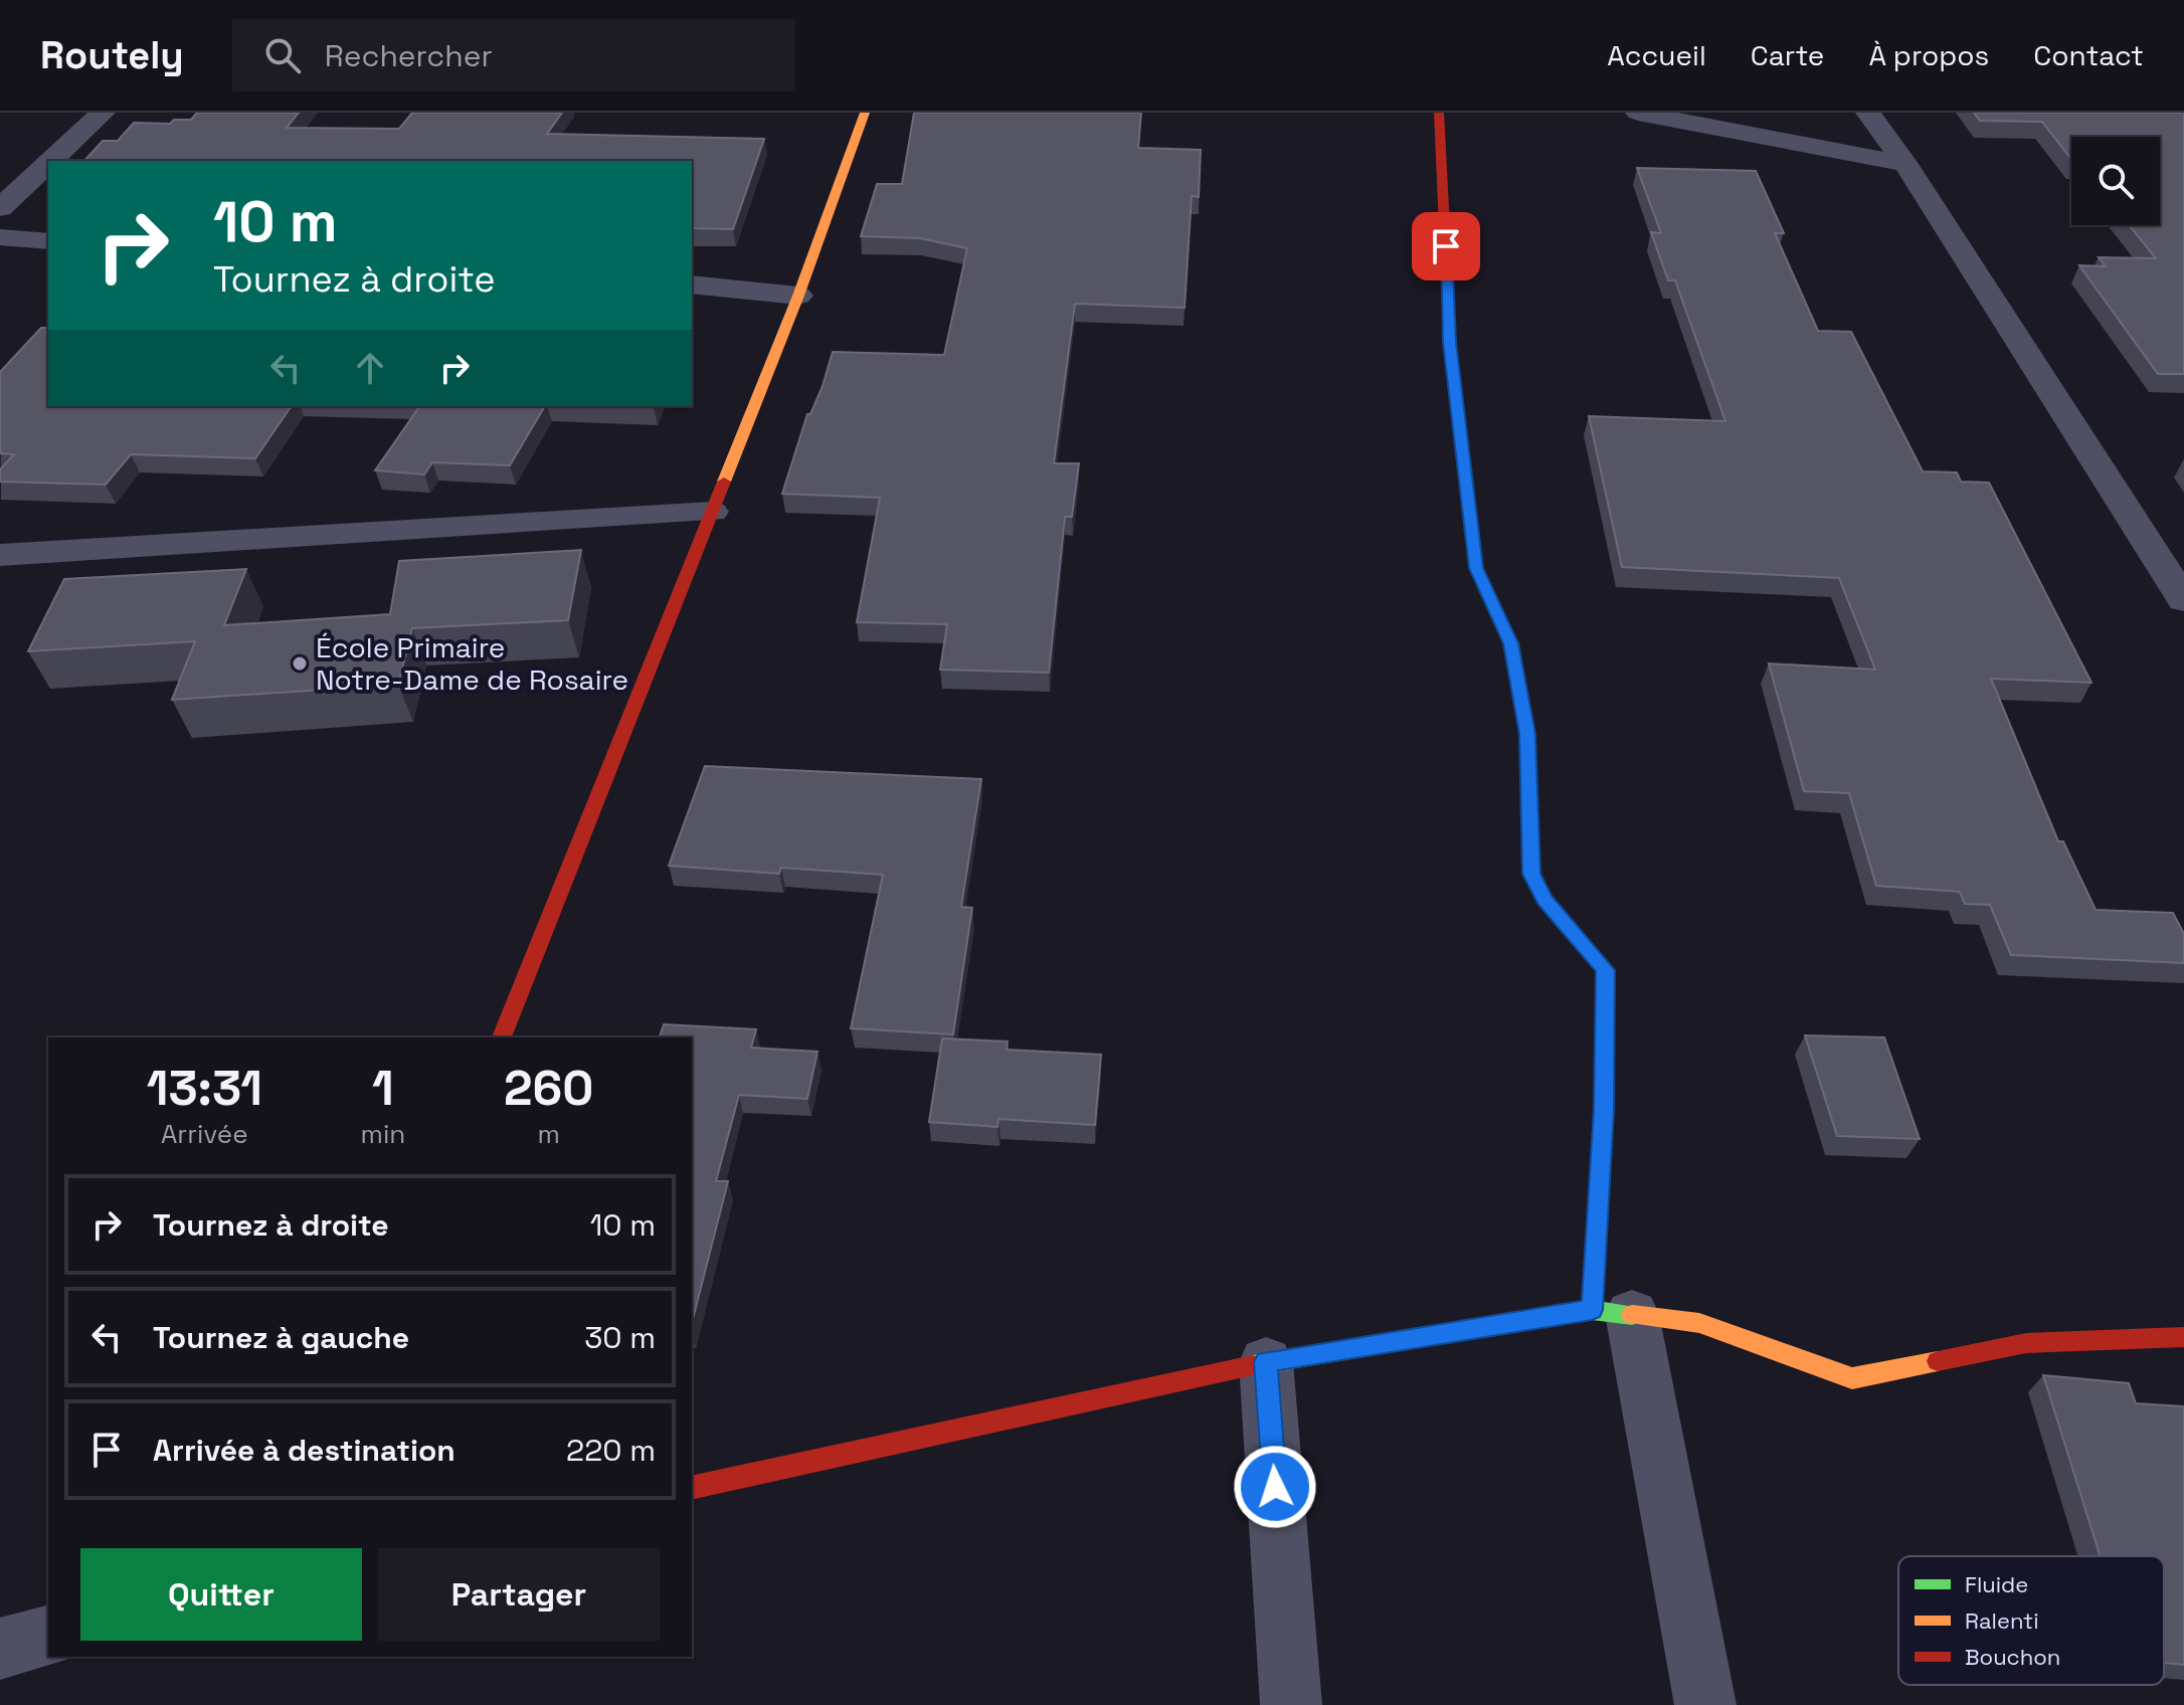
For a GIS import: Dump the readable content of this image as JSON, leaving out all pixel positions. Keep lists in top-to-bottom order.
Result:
{
  "places": ["École Primaire Notre-Dame de Rosaire"],
  "legend": ["Fluide", "Ralenti", "Bouchon"],
  "page": {
    "header": "Routely",
    "search": "Rechercher",
    "nav": [
      "Accueil",
      "Carte",
      "À propos",
      "Contact"
    ],
    "turn": ["10 m", "Tournez à droite"],
    "eta": [
      "13:31",
      "Arrivée",
      "1",
      "min",
      "260",
      "m"
    ],
    "list": [
      {
        "name": "Tournez à droite",
        "value": "10 m"
      },
      {
        "name": "Tournez à gauche",
        "value": "30 m"
      },
      {
        "name": "Arrivée à destination",
        "value": "220 m"
      }
    ],
    "buttons": ["Quitter", "Partager"]
  }
}
